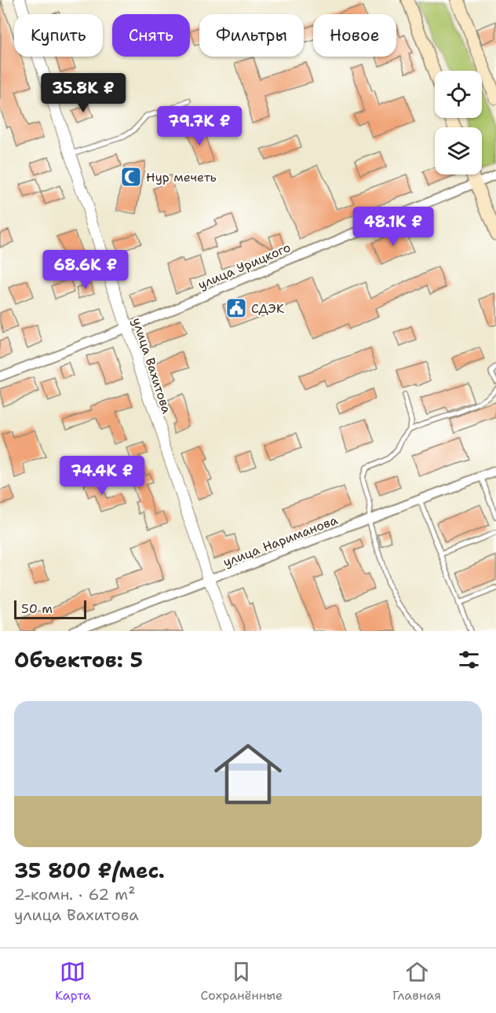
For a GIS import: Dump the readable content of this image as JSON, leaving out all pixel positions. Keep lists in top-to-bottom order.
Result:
{
  "streets": {
    "street": ["улица Урицкого", "улица Вахитова", "улица Нариманова"]
  },
  "crossings": [
    ["улица Урицкого", "улица Вахитова"],
    ["улица Вахитова", "улица Нариманова"]
  ],
  "places": {
    "mosque": ["Нур мечеть"],
    "public building": ["СДЭК"]
  },
  "scale_bar": "50 m",
  "page": {
    "chip": [
      "Купить",
      "Снять",
      "Фильтры",
      "Новое"
    ],
    "price": [
      "35.8K ₽",
      "79.7K ₽",
      "48.1K ₽",
      "68.6K ₽",
      "74.4K ₽"
    ],
    "scale": "50 m",
    "heading": "Объектов: 5",
    "list": [
      {
        "name": "35 800 ₽/мес.",
        "note": "2-комн. · 62 m² · улица Вахитова"
      }
    ],
    "tabs": ["Карта", "Сохранённые", "Главная"]
  }
}
